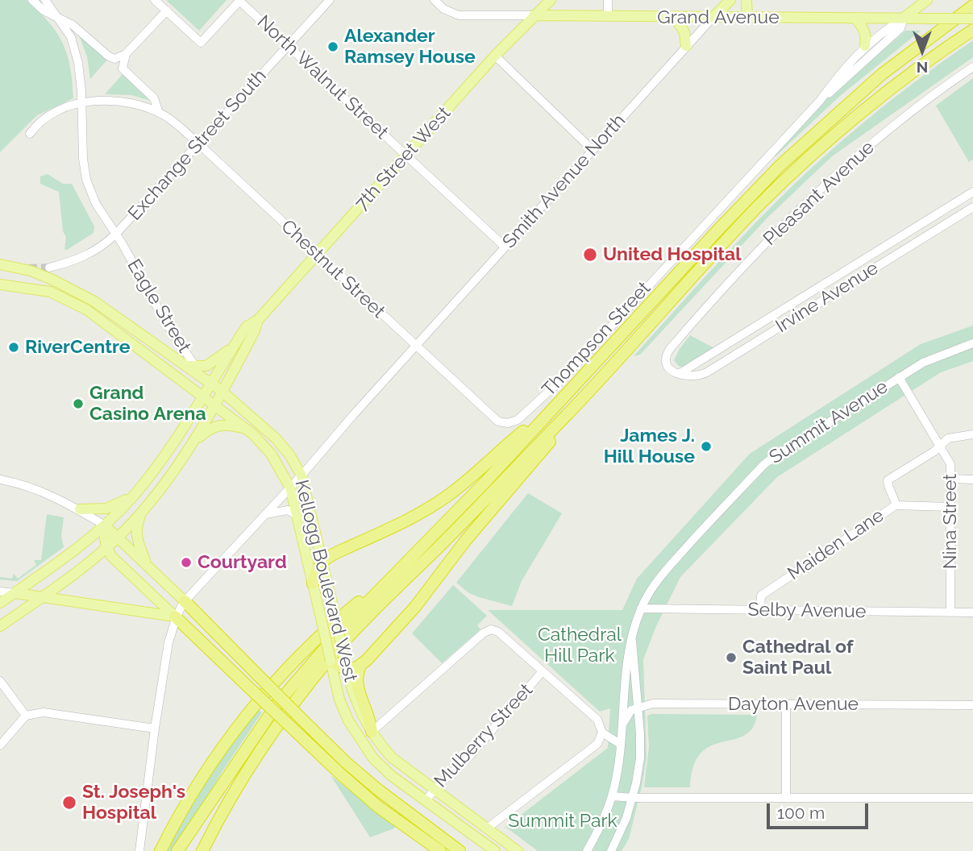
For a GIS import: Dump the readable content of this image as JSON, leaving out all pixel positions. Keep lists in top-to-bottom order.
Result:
{
  "streets": {
    "main road": ["Grand Avenue", "7th Street West", "Kellogg Boulevard West"],
    "street": [
      "North Walnut Street",
      "Exchange Street South",
      "Smith Avenue North",
      "Pleasant Avenue",
      "Chestnut Street",
      "Irvine Avenue",
      "Eagle Street",
      "Thompson Street",
      "Summit Avenue",
      "Nina Street",
      "Maiden Lane",
      "Selby Avenue",
      "Dayton Avenue",
      "Mulberry Street"
    ]
  },
  "crossings": [
    ["Grand Avenue", "7th Street West"],
    ["Grand Avenue", "Smith Avenue North"],
    ["Grand Avenue", "Thompson Street"],
    ["North Walnut Street", "Exchange Street South"],
    ["North Walnut Street", "7th Street West"],
    ["North Walnut Street", "Smith Avenue North"],
    ["Exchange Street South", "Chestnut Street"],
    ["Exchange Street South", "Eagle Street"],
    ["7th Street West", "Chestnut Street"],
    ["7th Street West", "Kellogg Boulevard West"],
    ["Smith Avenue North", "Chestnut Street"],
    ["Smith Avenue North", "Kellogg Boulevard West"],
    ["Pleasant Avenue", "Irvine Avenue"],
    ["Chestnut Street", "Eagle Street"],
    ["Chestnut Street", "Thompson Street"],
    ["Eagle Street", "Kellogg Boulevard West"],
    ["Summit Avenue", "Nina Street"],
    ["Summit Avenue", "Selby Avenue"],
    ["Nina Street", "Maiden Lane"],
    ["Nina Street", "Selby Avenue"],
    ["Maiden Lane", "Selby Avenue"],
    ["Kellogg Boulevard West", "Mulberry Street"]
  ],
  "parks": ["Cathedral Hill Park", "Summit Park"],
  "places": [
    "Alexander Ramsey House",
    "United Hospital",
    "RiverCentre",
    "Grand Casino Arena",
    "James J. Hill House",
    "Courtyard",
    "Cathedral of Saint Paul",
    "St. Joseph's Hospital"
  ],
  "scale_bar": "100 m",
  "north": "bottom"
}
